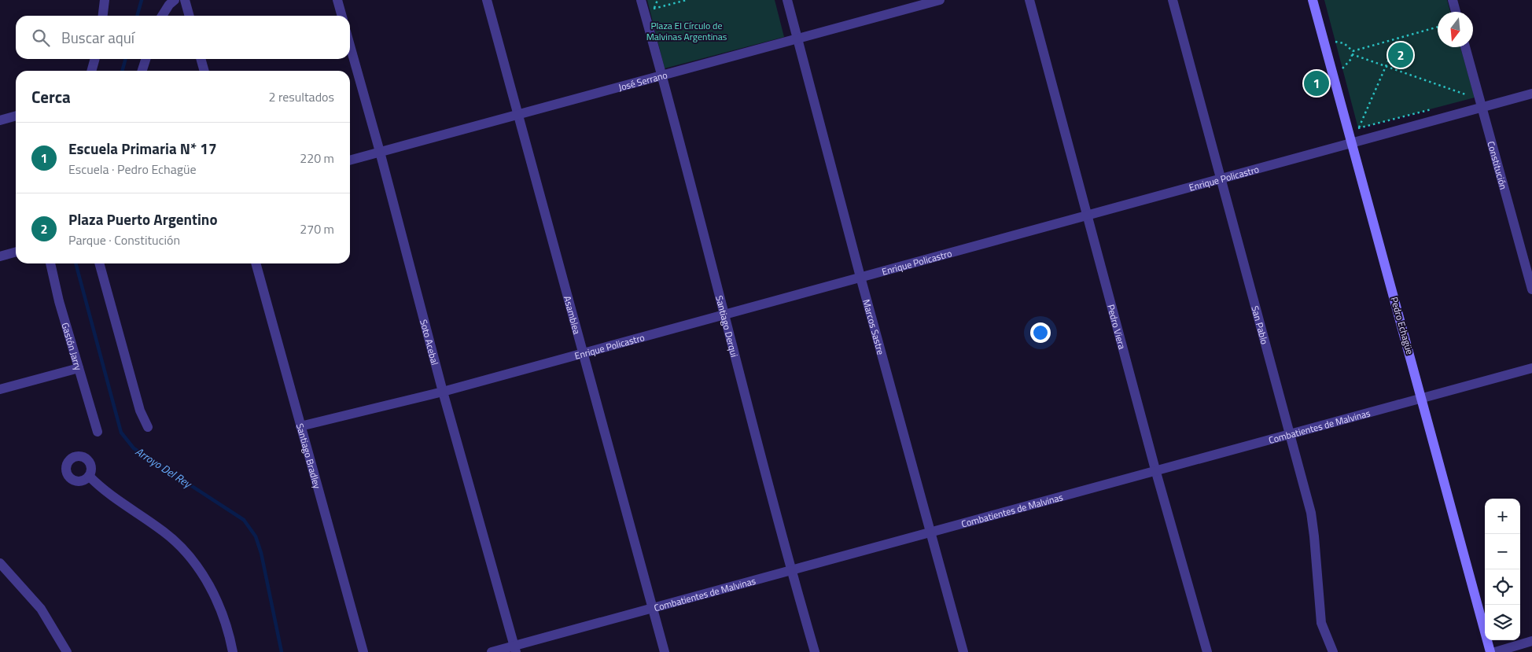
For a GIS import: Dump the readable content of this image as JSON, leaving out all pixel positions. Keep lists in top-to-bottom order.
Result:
{
  "streets": {
    "street": [
      "José Serrano",
      "Constitución",
      "Enrique Policastro",
      "Asamblea",
      "San Pablo",
      "Pedro Echagüe",
      "Santiago Derqui",
      "Marcos Sastre",
      "Pedro Viera",
      "Soto Acebal",
      "Gastón Jarry",
      "Combatientes de Malvinas",
      "Santiago Bradley"
    ]
  },
  "crossings": [
    ["José Serrano", "Asamblea"],
    ["José Serrano", "Santiago Derqui"],
    ["José Serrano", "Marcos Sastre"],
    ["José Serrano", "Soto Acebal"],
    ["Constitución", "Enrique Policastro"],
    ["Enrique Policastro", "Asamblea"],
    ["Enrique Policastro", "San Pablo"],
    ["Enrique Policastro", "Pedro Echagüe"],
    ["Enrique Policastro", "Santiago Derqui"],
    ["Enrique Policastro", "Marcos Sastre"],
    ["Enrique Policastro", "Pedro Viera"],
    ["Enrique Policastro", "Soto Acebal"],
    ["Enrique Policastro", "Santiago Bradley"],
    ["Asamblea", "Combatientes de Malvinas"],
    ["San Pablo", "Combatientes de Malvinas"],
    ["Pedro Echagüe", "Combatientes de Malvinas"],
    ["Santiago Derqui", "Combatientes de Malvinas"],
    ["Marcos Sastre", "Combatientes de Malvinas"],
    ["Pedro Viera", "Combatientes de Malvinas"],
    ["Soto Acebal", "Combatientes de Malvinas"]
  ],
  "water": ["Arroyo Del Rey"],
  "parks": ["Plaza El Círculo de Malvinas Argentinas"],
  "north": "bottom",
  "page": {
    "search": "Buscar aquí",
    "pins": ["2", "1"],
    "heading": ["Cerca", "2 resultados"],
    "list": [
      {
        "mark": "1",
        "name": "Escuela Primaria N* 17",
        "note": "Escuela · Pedro Echagüe",
        "value": "220 m"
      },
      {
        "mark": "2",
        "name": "Plaza Puerto Argentino",
        "note": "Parque · Constitución",
        "value": "270 m"
      }
    ],
    "map_buttons": ["+", "−"]
  }
}
